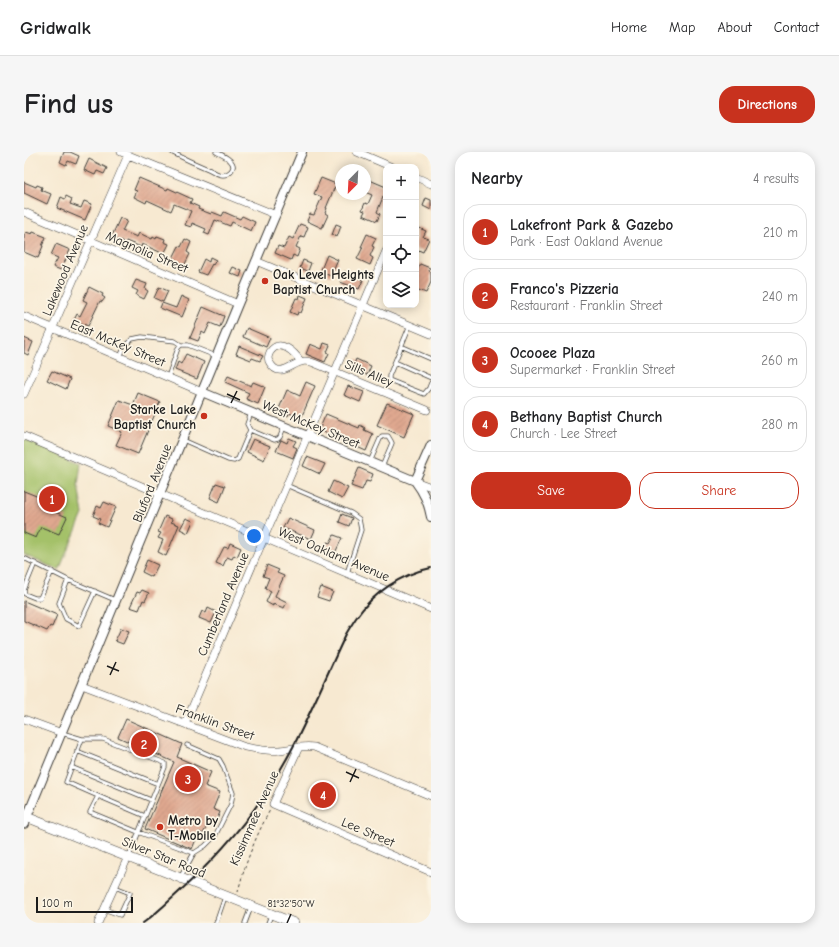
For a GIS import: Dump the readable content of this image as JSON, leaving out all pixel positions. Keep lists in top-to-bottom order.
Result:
{
  "streets": {
    "main road": ["Silver Star Road"],
    "street": [
      "Magnolia Street",
      "Lakewood Avenue",
      "East McKey Street",
      "Sills Alley",
      "West McKey Street",
      "Bluford Avenue",
      "West Oakland Avenue",
      "Cumberland Avenue",
      "Franklin Street",
      "Kissimmee Avenue",
      "Lee Street"
    ]
  },
  "crossings": [
    ["Magnolia Street", "Lakewood Avenue"],
    ["Magnolia Street", "Bluford Avenue"],
    ["Lakewood Avenue", "East McKey Street"],
    ["East McKey Street", "West McKey Street"],
    ["East McKey Street", "Bluford Avenue"],
    ["Sills Alley", "Cumberland Avenue"],
    ["West McKey Street", "Bluford Avenue"],
    ["West McKey Street", "Cumberland Avenue"],
    ["Bluford Avenue", "West Oakland Avenue"],
    ["Bluford Avenue", "Franklin Street"],
    ["Bluford Avenue", "Silver Star Road"],
    ["West Oakland Avenue", "Cumberland Avenue"],
    ["Cumberland Avenue", "Franklin Street"],
    ["Franklin Street", "Kissimmee Avenue"],
    ["Kissimmee Avenue", "Lee Street"],
    ["Kissimmee Avenue", "Silver Star Road"]
  ],
  "places": ["Oak Level Heights Baptist Church", "Starke Lake Baptist Church", "Metro by T-Mobile"],
  "scale_bar": "100 m",
  "north": "bottom left",
  "page": {
    "header": "Gridwalk",
    "nav": [
      "Home",
      "Map",
      "About",
      "Contact"
    ],
    "buttons": [
      "Directions",
      ["Save", "Share"]
    ],
    "title": "Find us",
    "heading": ["Nearby", "4 results"],
    "map_buttons": ["+", "−"],
    "list": [
      {
        "mark": "1",
        "name": "Lakefront Park & Gazebo",
        "note": "Park · East Oakland Avenue",
        "value": "210 m"
      },
      {
        "mark": "2",
        "name": "Franco's Pizzeria",
        "note": "Restaurant · Franklin Street",
        "value": "240 m"
      },
      {
        "mark": "3",
        "name": "Ocooee Plaza",
        "note": "Supermarket · Franklin Street",
        "value": "260 m"
      },
      {
        "mark": "4",
        "name": "Bethany Baptist Church",
        "note": "Church · Lee Street",
        "value": "280 m"
      }
    ],
    "pins": [
      "1",
      "2",
      "3",
      "4"
    ],
    "scale": "100 m"
  },
  "coordinates": ["81°32'50\"W"]
}
